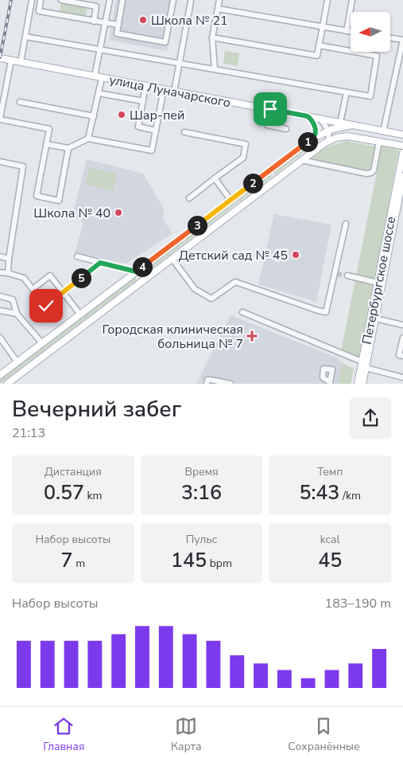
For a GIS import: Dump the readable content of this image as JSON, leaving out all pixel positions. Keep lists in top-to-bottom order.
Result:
{
  "streets": {
    "main road": ["улица Луначарского", "Петербургское шоссе"]
  },
  "places": {
    "other": [
      "Школа № 21",
      "Шар-пей",
      "Школа № 40",
      "Детский сад № 45"
    ],
    "health": ["Городская клиническая больница № 7"]
  },
  "north": "left",
  "page": {
    "pins": [
      "1",
      "2",
      "3",
      "4",
      "5"
    ],
    "heading": ["Вечерний забег", "21:13"],
    "stats": [
      ["Дистанция", "0.57 km"],
      ["Время", "3:16"],
      ["Темп", "5:43 /km"],
      ["Набор высоты", "7 m"],
      ["Пульс", "145 bpm"],
      ["kcal", "45"]
    ],
    "chart": ["Набор высоты", "183–190 m"],
    "tabs": ["Главная", "Карта", "Сохранённые"]
  }
}
